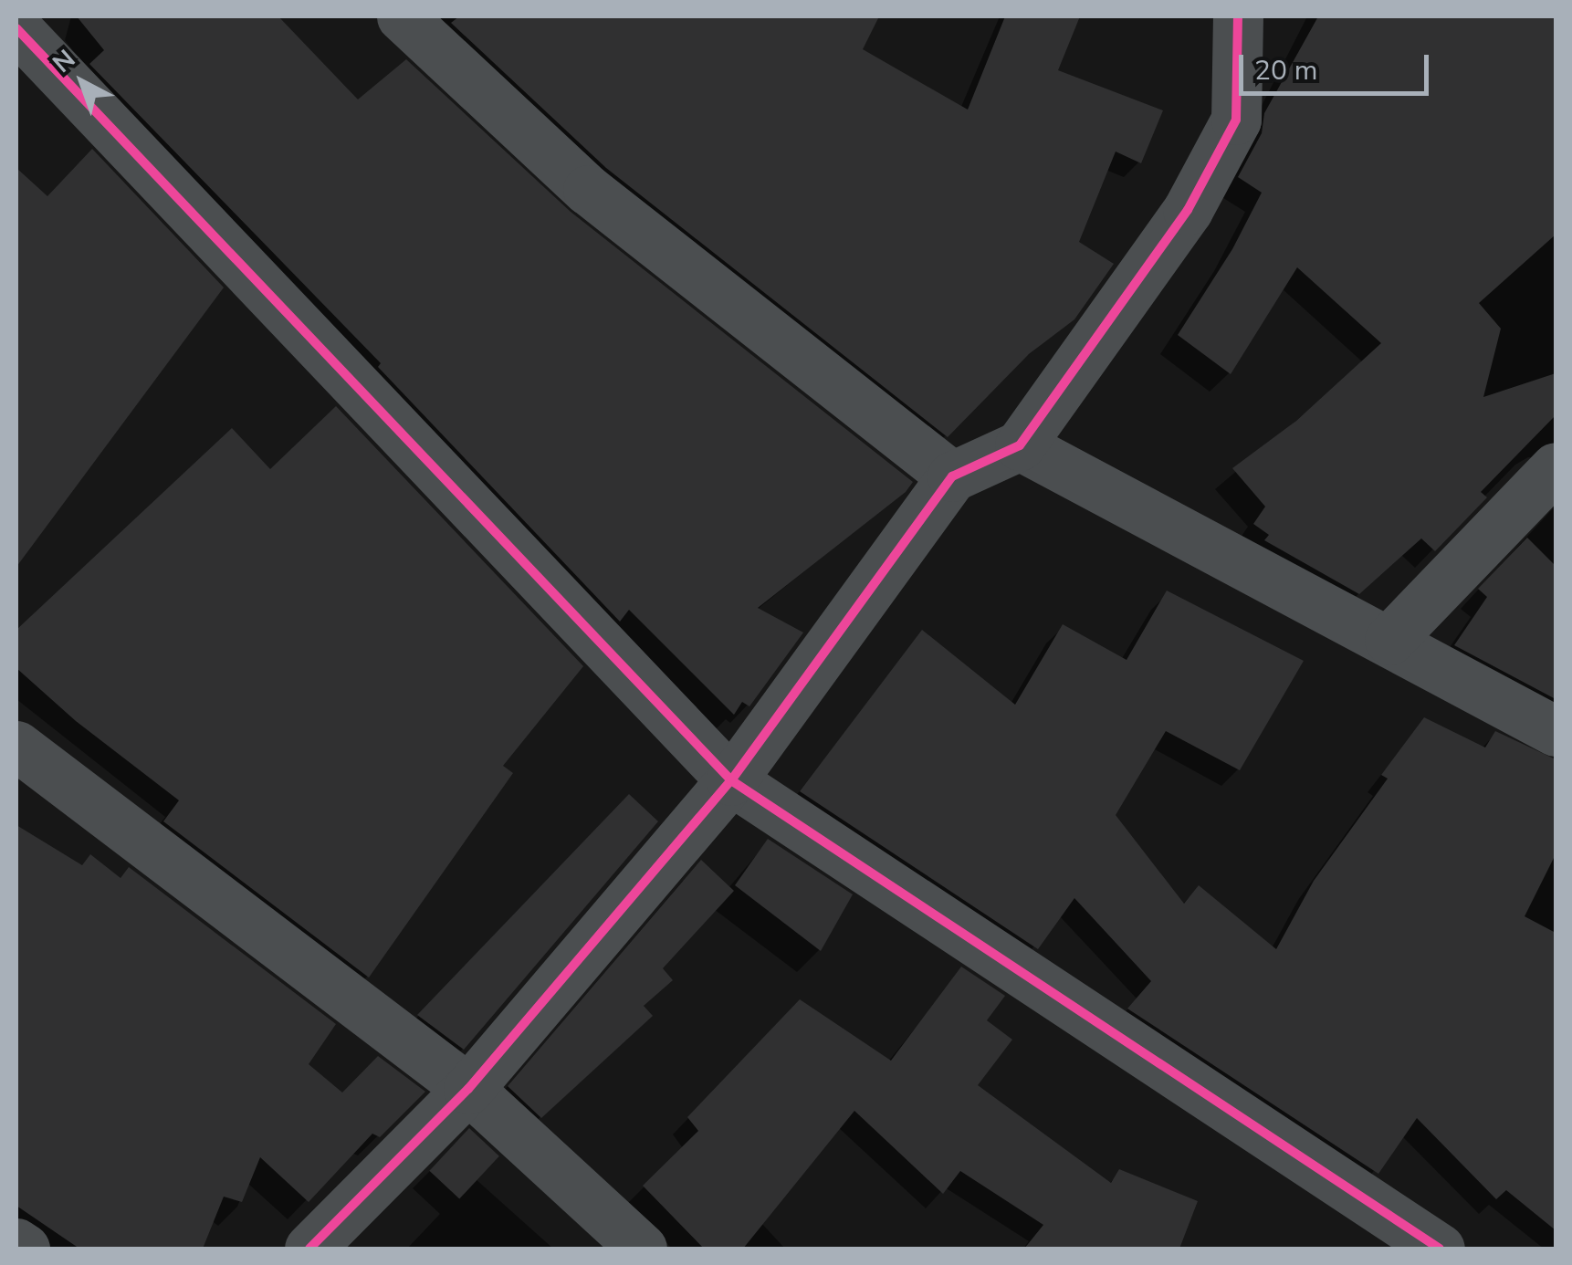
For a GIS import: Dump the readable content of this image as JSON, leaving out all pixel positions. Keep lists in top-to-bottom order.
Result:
{
  "scale_bar": "20 m",
  "north": "top left"
}
